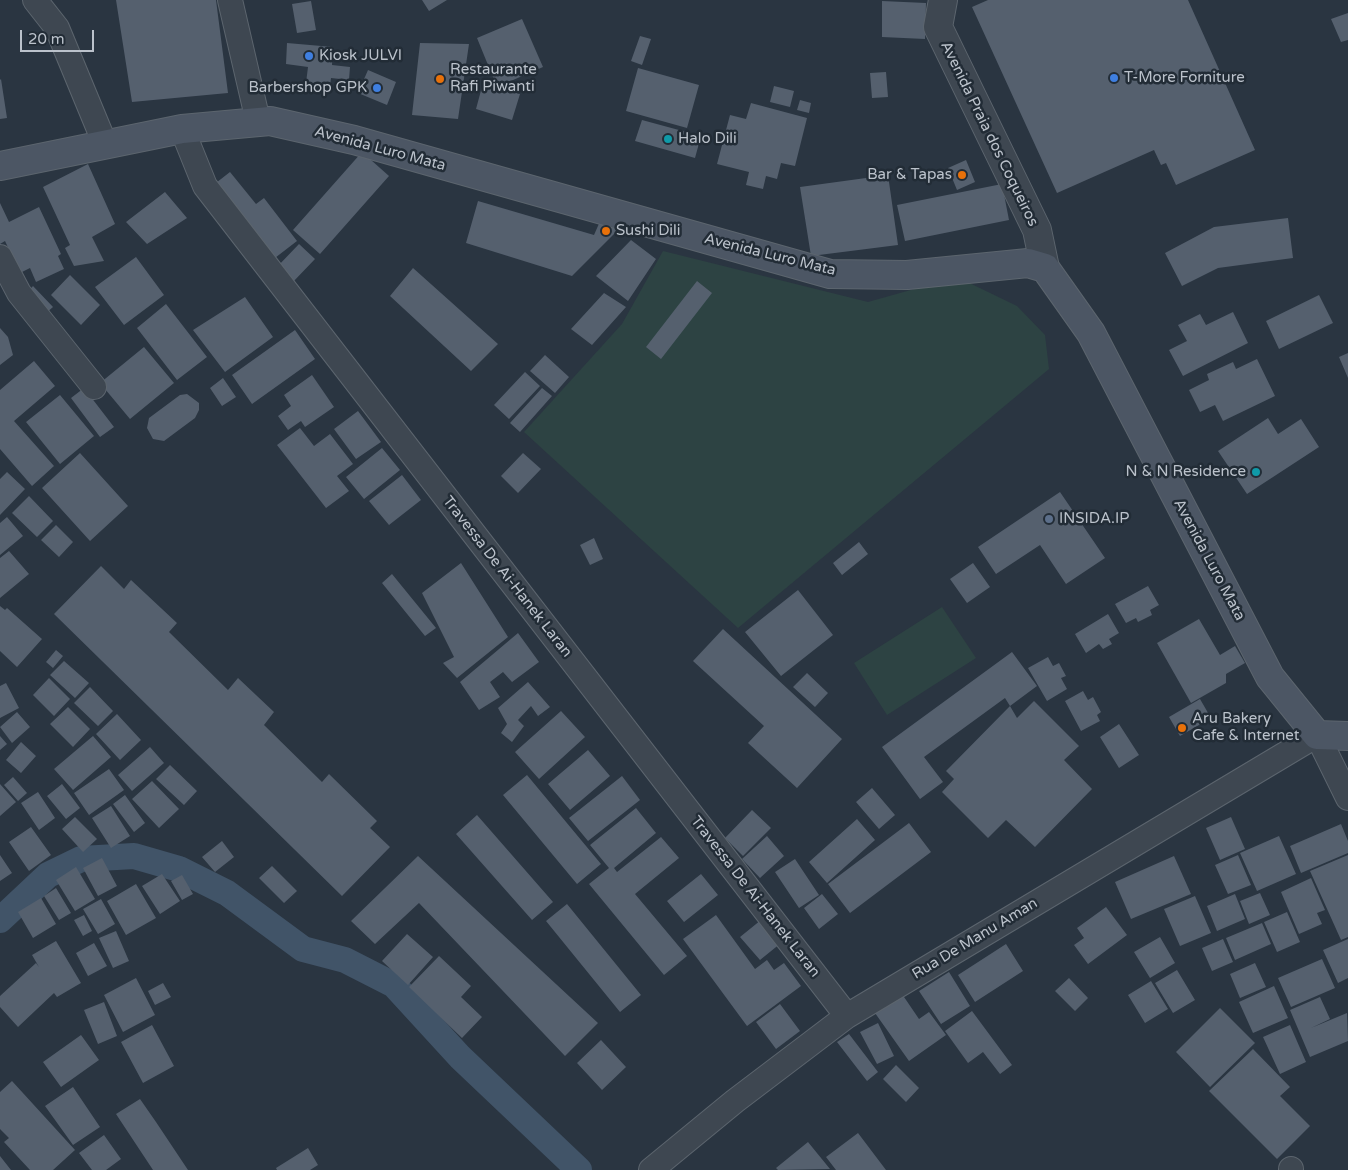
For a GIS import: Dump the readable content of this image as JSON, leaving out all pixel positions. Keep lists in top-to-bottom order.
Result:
{
  "streets": {
    "main road": ["Avenida Luro Mata"],
    "street": ["Avenida Praia dos Coqueiros", "Travessa De Ai-Hanek Laran", "Rua De Manu Aman"]
  },
  "crossings": [
    ["Avenida Praia dos Coqueiros", "Avenida Luro Mata"],
    ["Avenida Luro Mata", "Travessa De Ai-Hanek Laran"],
    ["Avenida Luro Mata", "Rua De Manu Aman"],
    ["Travessa De Ai-Hanek Laran", "Rua De Manu Aman"]
  ],
  "places": [
    "Kiosk JULVI",
    "T-More Forniture",
    "Restaurante Rafi Piwanti",
    "Barbershop GPK",
    "Halo Dili",
    "Bar & Tapas",
    "Sushi Dili",
    "N & N Residence",
    "INSIDA.IP",
    "Aru Bakery Cafe & Internet"
  ],
  "scale_bar": "20 m"
}
